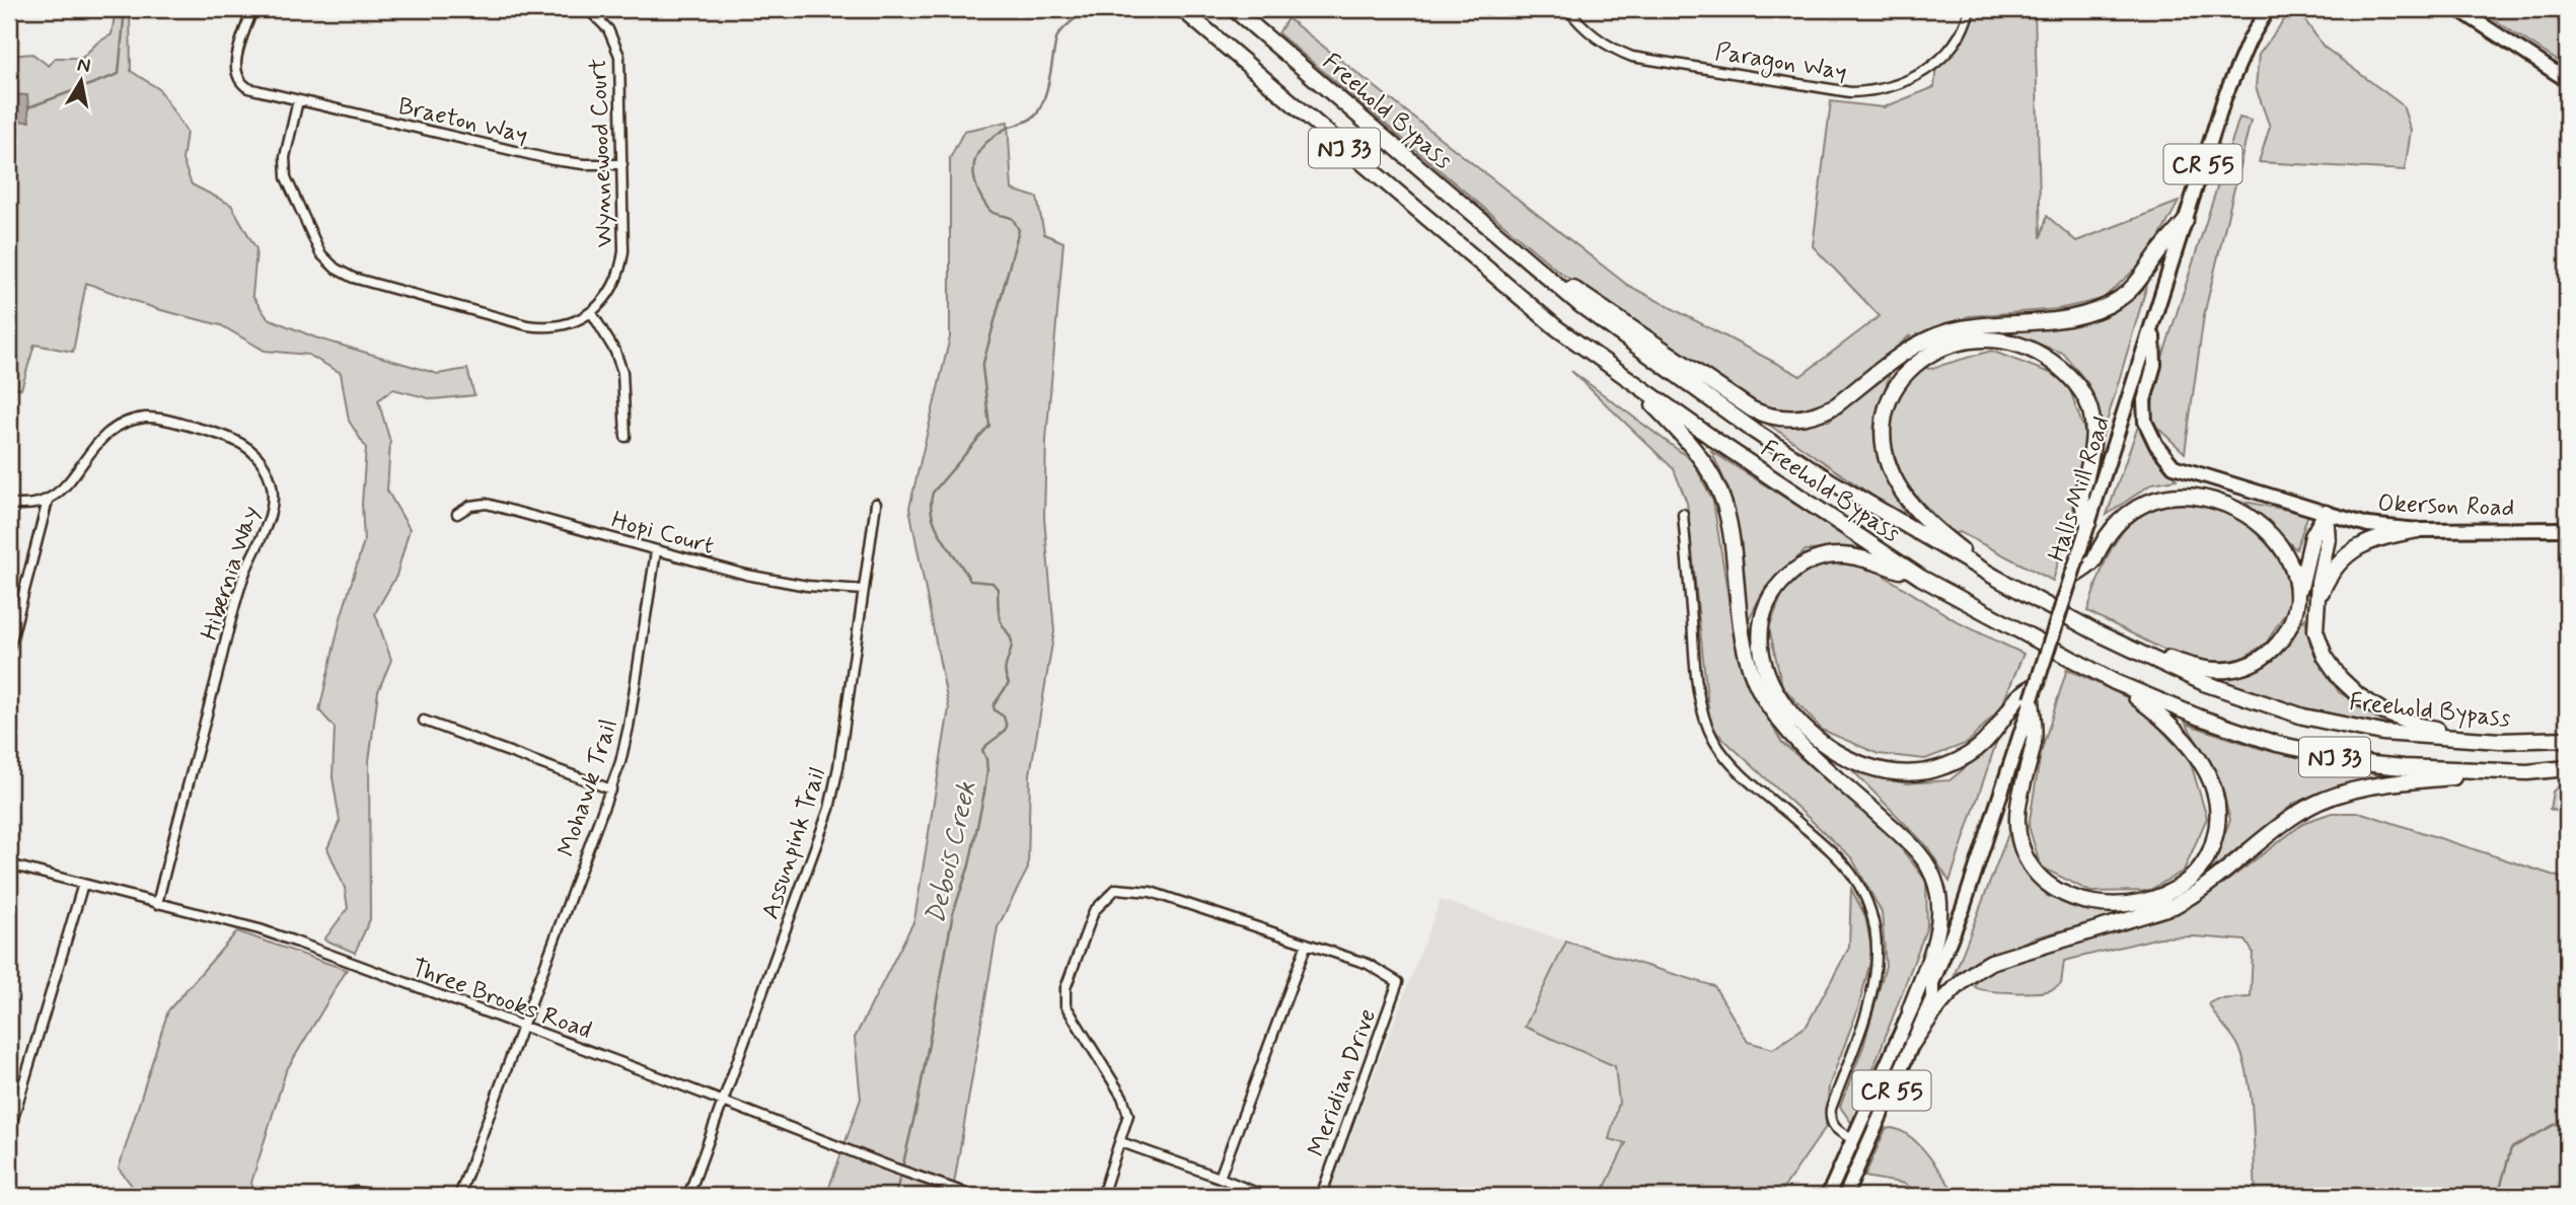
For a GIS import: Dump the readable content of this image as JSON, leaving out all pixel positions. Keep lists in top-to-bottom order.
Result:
{
  "streets": {
    "highway": ["Freehold Bypass", "NJ 33"],
    "main road": ["CR 55", "Halls Mill Road", "Okerson Road"],
    "street": [
      "Paragon Way",
      "Braeton Way",
      "Wynnewood Court",
      "Hopi Court",
      "Hibernia Way",
      "Mohawk Trail",
      "Assunpink Trail",
      "Three Brooks Road",
      "Meridian Drive"
    ]
  },
  "crossings": [
    ["Braeton Way", "Wynnewood Court"],
    ["Halls Mill Road", "Okerson Road"],
    ["Hopi Court", "Mohawk Trail"],
    ["Hopi Court", "Assunpink Trail"],
    ["Hibernia Way", "Three Brooks Road"],
    ["Mohawk Trail", "Three Brooks Road"],
    ["Assunpink Trail", "Three Brooks Road"]
  ],
  "water": ["Debois Creek"],
  "north": "top"
}
